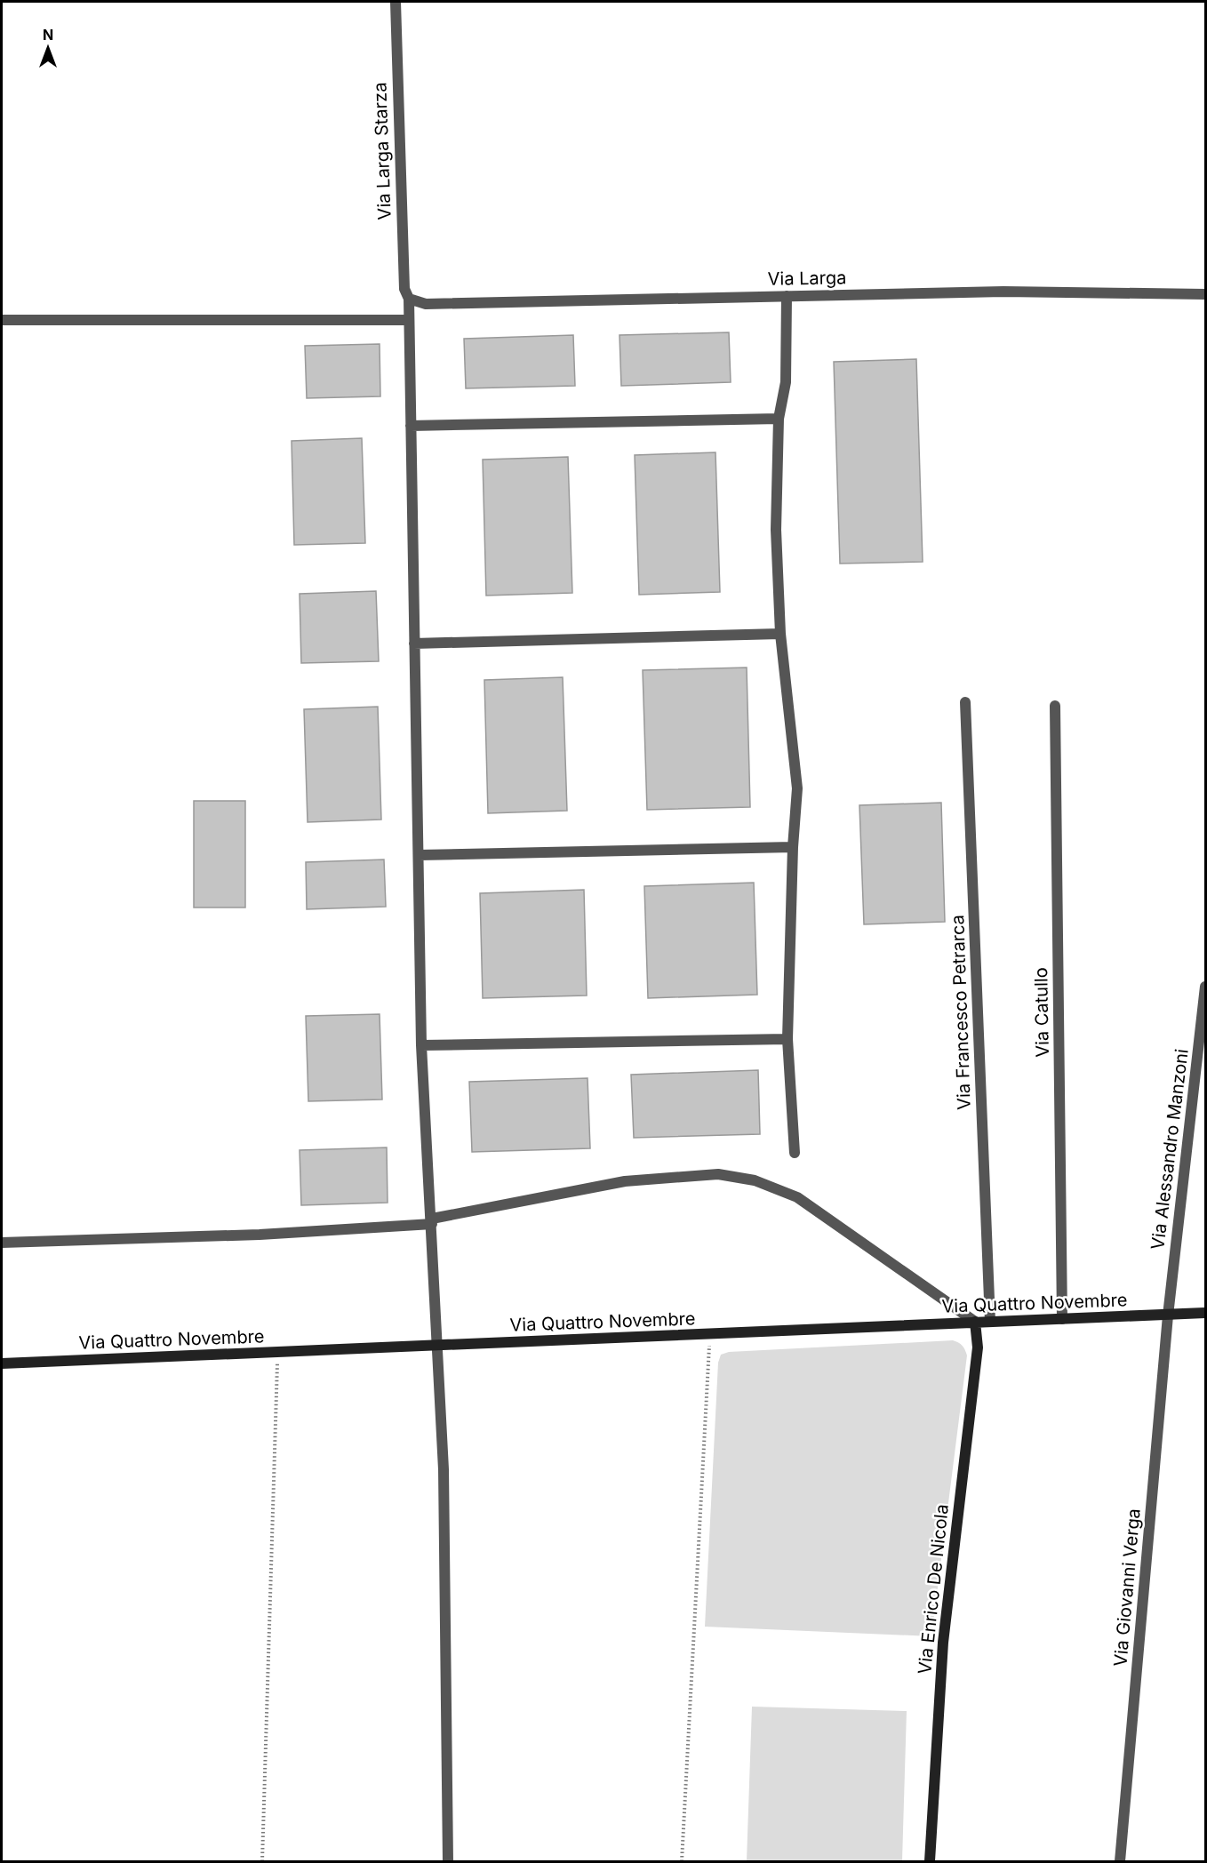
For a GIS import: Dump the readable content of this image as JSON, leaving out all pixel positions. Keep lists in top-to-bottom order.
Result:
{
  "streets": {
    "street": [
      "Via Larga Starza",
      "Via Larga",
      "Via Francesco Petrarca",
      "Via Catullo",
      "Via Alessandro Manzoni",
      "Via Quattro Novembre",
      "Via Giovanni Verga",
      "Via Enrico De Nicola"
    ]
  },
  "crossings": [
    ["Via Larga Starza", "Via Larga"],
    ["Via Larga Starza", "Via Quattro Novembre"],
    ["Via Francesco Petrarca", "Via Quattro Novembre"],
    ["Via Catullo", "Via Quattro Novembre"],
    ["Via Alessandro Manzoni", "Via Quattro Novembre"],
    ["Via Alessandro Manzoni", "Via Giovanni Verga"],
    ["Via Quattro Novembre", "Via Giovanni Verga"],
    ["Via Quattro Novembre", "Via Enrico De Nicola"]
  ],
  "north": "top"
}
